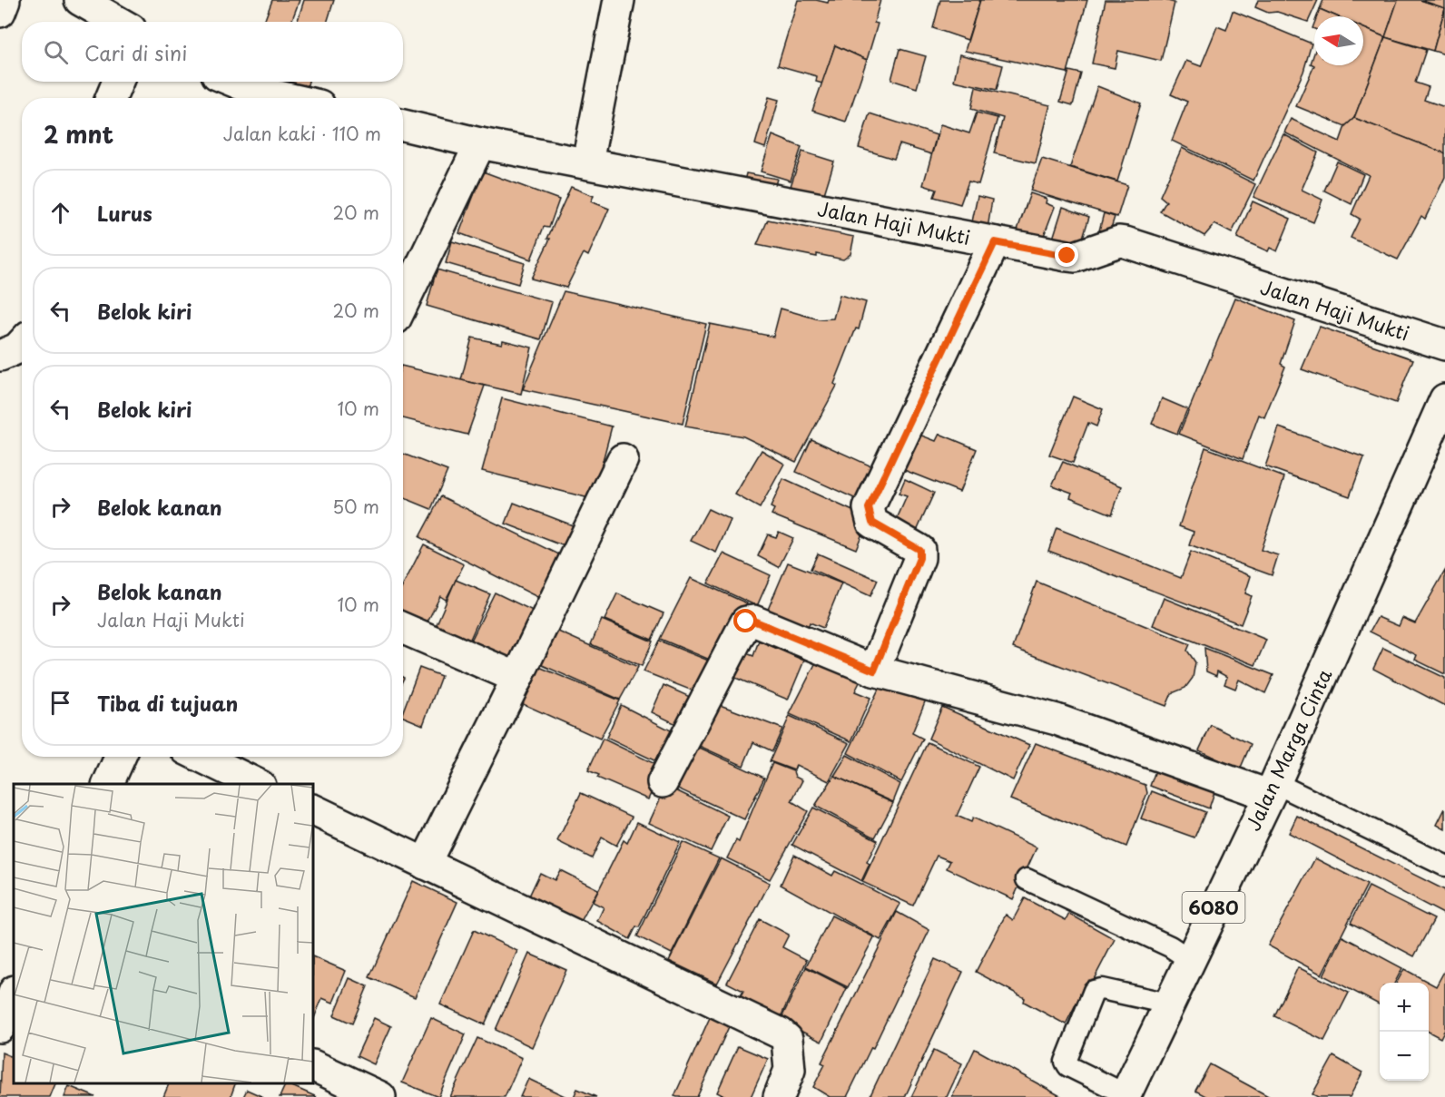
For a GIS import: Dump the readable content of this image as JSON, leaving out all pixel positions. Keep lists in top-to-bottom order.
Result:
{
  "streets": {
    "street": ["Jalan Haji Mukti", "Jalan Marga Cinta", "6080"]
  },
  "north": "left",
  "page": {
    "search": "Cari di sini",
    "heading": ["2 mnt", "Jalan kaki · 110 m"],
    "list": [
      ["Lurus", "20 m"],
      ["Belok kiri", "20 m"],
      ["Belok kiri", "10 m"],
      ["Belok kanan", "50 m"],
      ["Belok kanan", "Jalan Haji Mukti", "10 m"],
      "Tiba di tujuan"
    ],
    "map_buttons": ["+", "−"]
  }
}
